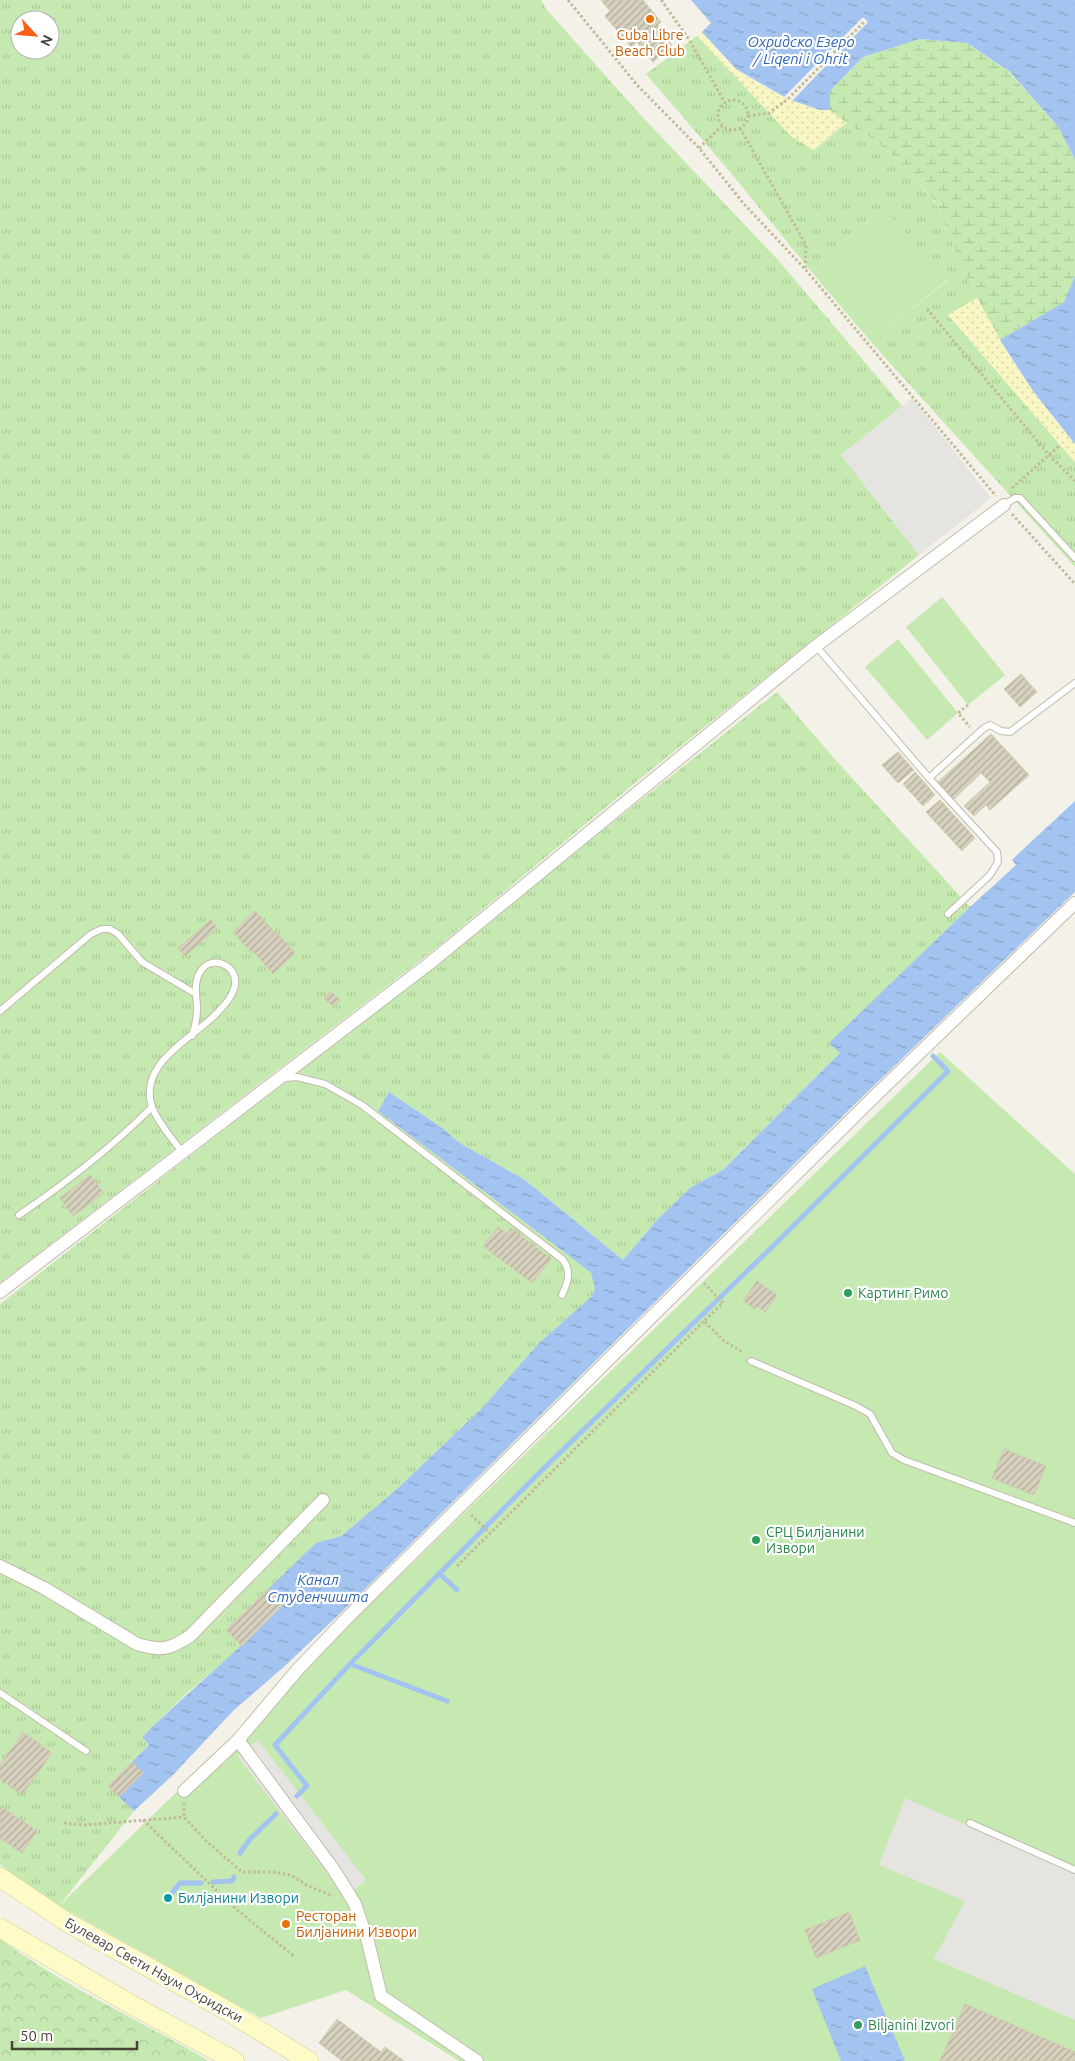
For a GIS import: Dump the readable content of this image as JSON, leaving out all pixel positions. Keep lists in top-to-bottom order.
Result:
{
  "streets": {
    "main road": ["Булевар Свети Наум Охридски"]
  },
  "water": ["Охридско Езеро / Liqeni i Ohrit", "Канал Студенчишта"],
  "places": [
    "Cuba Libre Beach Club",
    "Картинг Римо",
    "СРЦ Билјанини Извори",
    "Билјанини Извори",
    "Ресторан Билјанини Извори",
    "Biljanini Izvori"
  ],
  "scale_bar": "50 m",
  "north": "bottom right"
}
